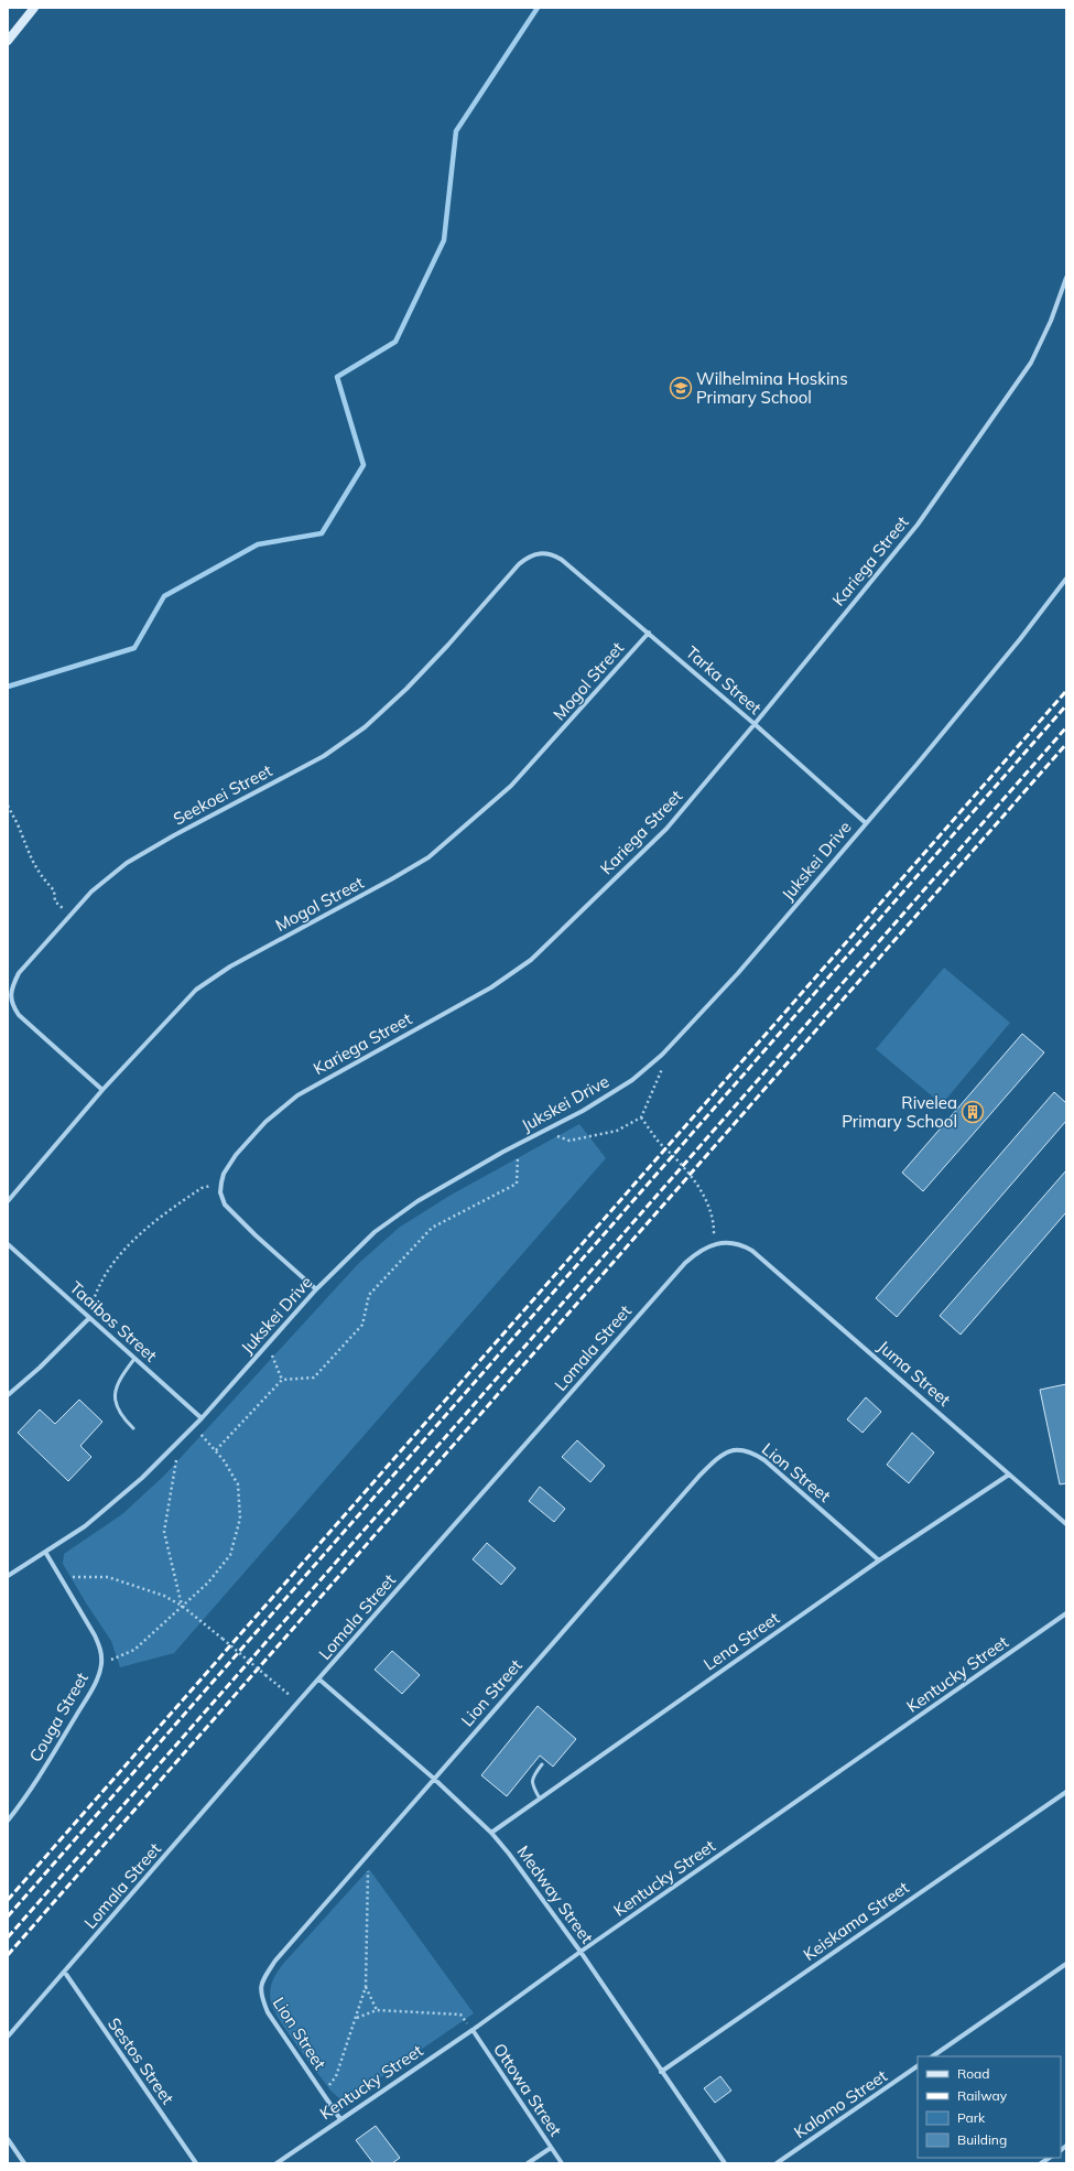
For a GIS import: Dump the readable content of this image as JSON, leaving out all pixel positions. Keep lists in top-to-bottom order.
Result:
{
  "streets": {
    "street": [
      "Kariega Street",
      "Tarka Street",
      "Mogol Street",
      "Seekoei Street",
      "Jukskei Drive",
      "Taaibos Street",
      "Lomala Street",
      "Juma Street",
      "Lion Street",
      "Lena Street",
      "Kentucky Street",
      "Couga Street",
      "Medway Street",
      "Keiskama Street",
      "Sestos Street",
      "Ottowa Street",
      "Kalomo Street"
    ]
  },
  "crossings": [
    ["Kariega Street", "Tarka Street"],
    ["Tarka Street", "Mogol Street"],
    ["Tarka Street", "Seekoei Street"],
    ["Tarka Street", "Jukskei Drive"],
    ["Mogol Street", "Seekoei Street"],
    ["Jukskei Drive", "Taaibos Street"],
    ["Jukskei Drive", "Couga Street"],
    ["Lomala Street", "Juma Street"],
    ["Lomala Street", "Medway Street"],
    ["Lomala Street", "Sestos Street"],
    ["Juma Street", "Lena Street"],
    ["Lion Street", "Lena Street"],
    ["Lion Street", "Kentucky Street"],
    ["Lion Street", "Medway Street"],
    ["Lena Street", "Medway Street"],
    ["Kentucky Street", "Medway Street"],
    ["Kentucky Street", "Ottowa Street"],
    ["Medway Street", "Keiskama Street"]
  ],
  "places": {
    "school or university": ["Wilhelmina Hoskins Primary School"],
    "building": ["Rivelea Primary School"]
  },
  "legend": [
    "Road",
    "Railway",
    "Park",
    "Building"
  ]
}
